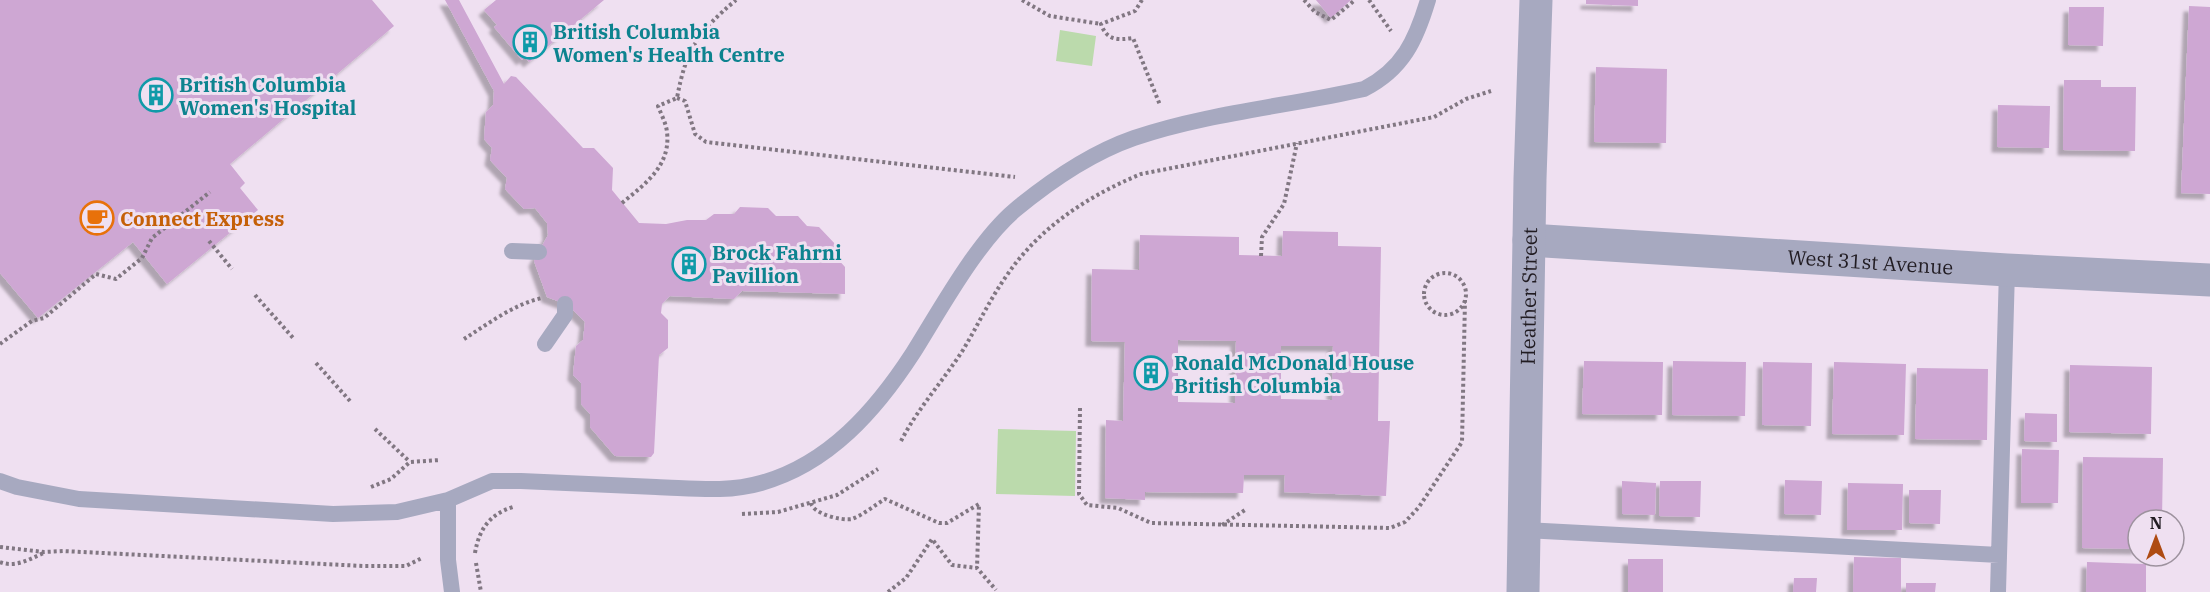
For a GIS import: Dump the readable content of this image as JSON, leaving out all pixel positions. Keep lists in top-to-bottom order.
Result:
{
  "streets": {
    "street": ["West 31st Avenue", "Heather Street"]
  },
  "crossings": [
    ["West 31st Avenue", "Heather Street"]
  ],
  "places": {
    "building": [
      "British Columbia Women's Health Centre",
      "British Columbia Women's Hospital",
      "Brock Fahrni Pavillion",
      "Ronald McDonald House British Columbia"
    ],
    "cafe": ["Connect Express"]
  },
  "north": "top"
}
